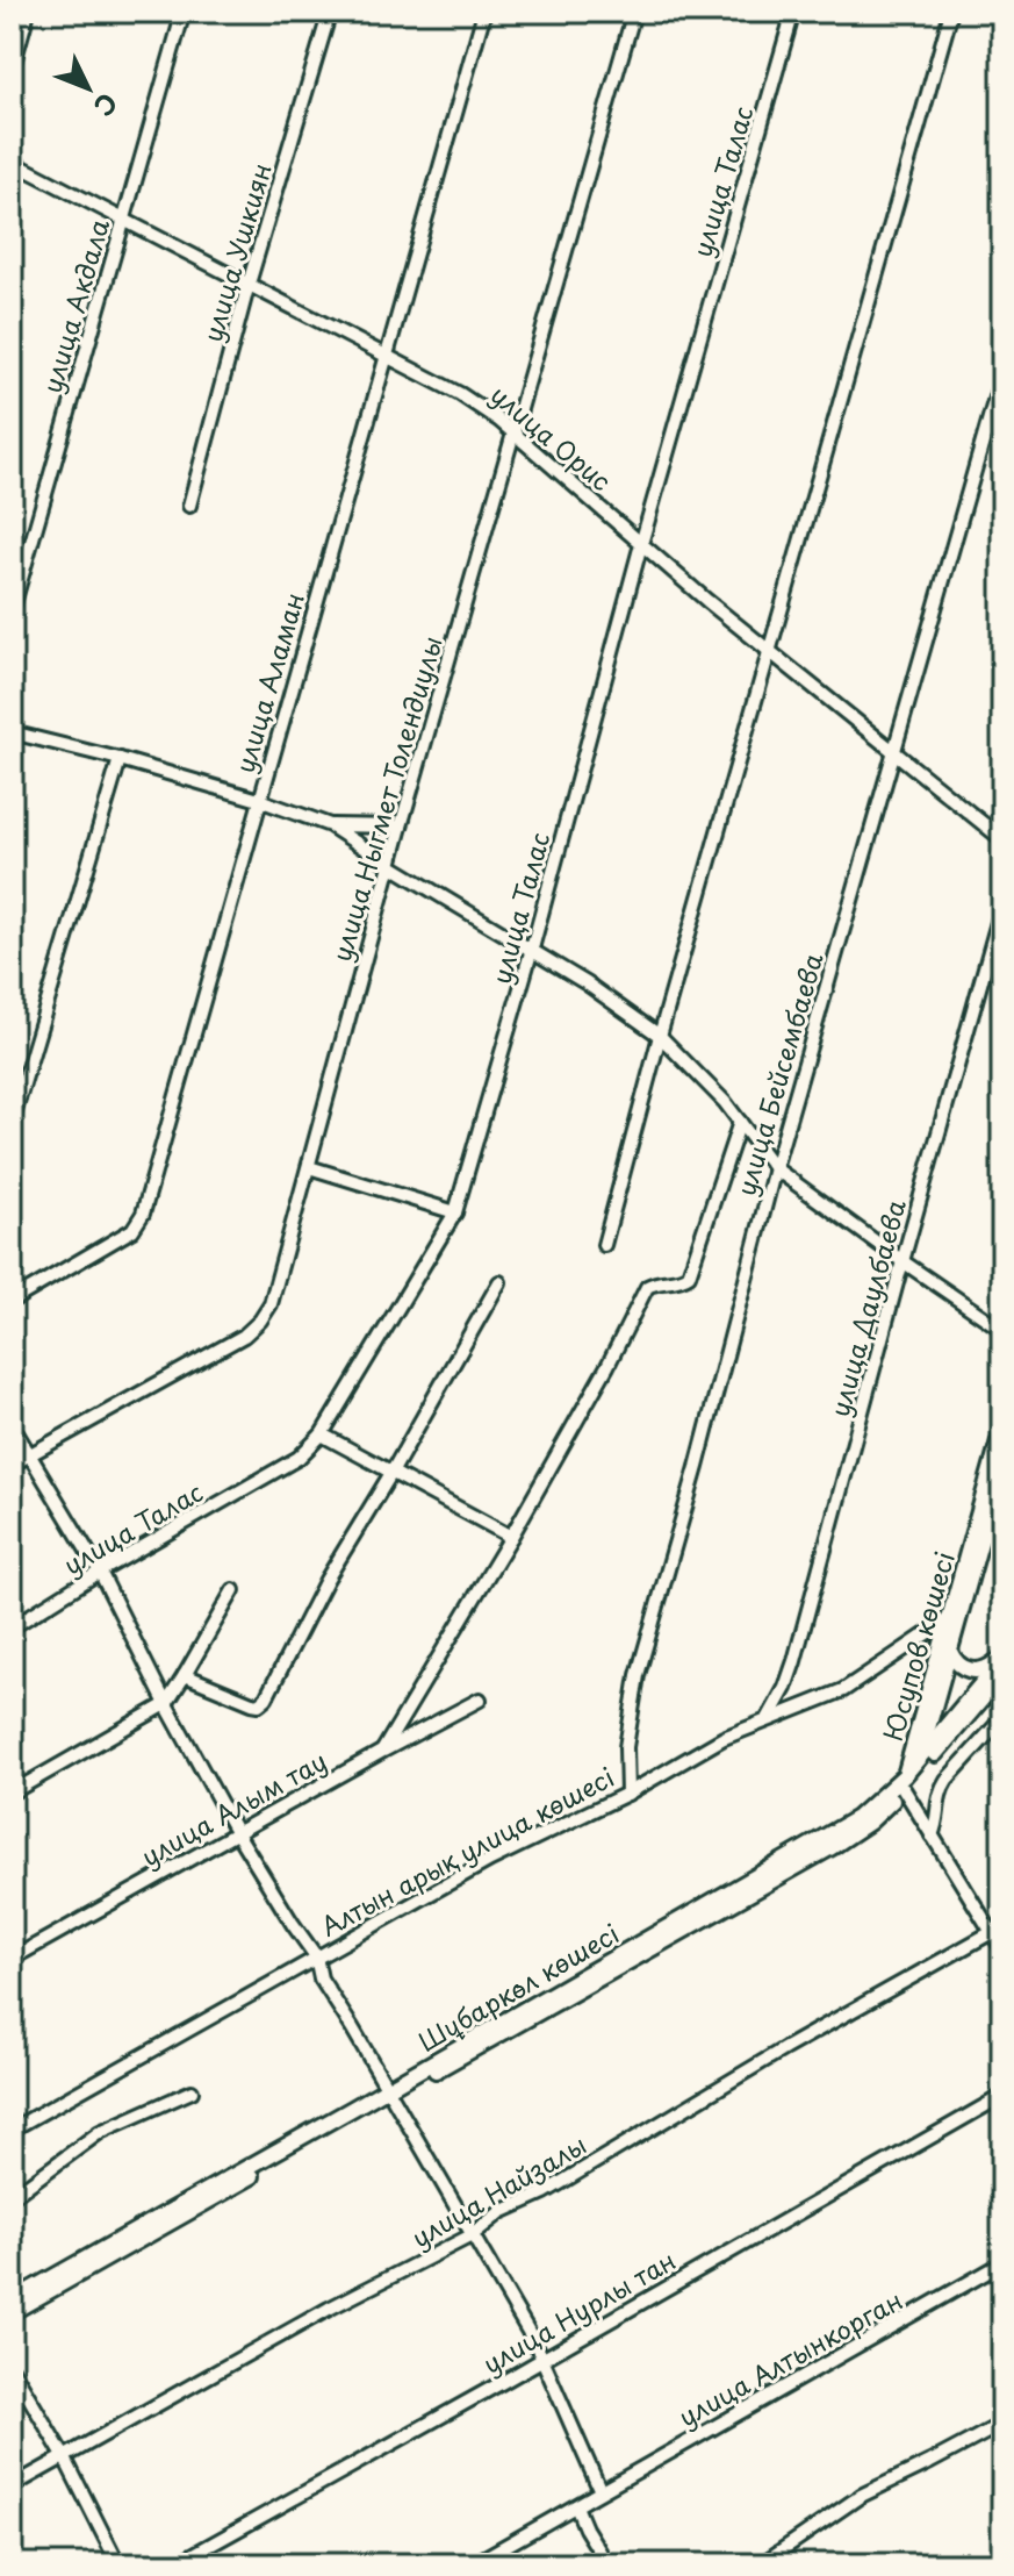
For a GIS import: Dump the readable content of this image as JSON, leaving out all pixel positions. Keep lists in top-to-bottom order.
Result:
{
  "streets": {
    "street": [
      "улица Талас",
      "улица Ушкиян",
      "улица Акдала",
      "улица Орис",
      "улица Аламан",
      "улица Ныгмет Толендиулы",
      "улица Бейсембаева",
      "улица Даулбаева",
      "Юсупов көшесі",
      "улица Алым тау",
      "Алтын арық улица көшесі",
      "Шұбаркөл көшесі",
      "улица Найзалы",
      "улица Нурлы тан",
      "улица Алтынкорган"
    ]
  },
  "crossings": [
    ["улица Талас", "улица Орис"],
    ["улица Ушкиян", "улица Орис"],
    ["улица Акдала", "улица Орис"],
    ["улица Орис", "улица Аламан"],
    ["улица Орис", "улица Ныгмет Толендиулы"],
    ["улица Орис", "улица Бейсембаева"],
    ["улица Бейсембаева", "Алтын арық улица көшесі"],
    ["улица Даулбаева", "Алтын арық улица көшесі"],
    ["Юсупов көшесі", "Алтын арық улица көшесі"],
    ["Юсупов көшесі", "Шұбаркөл көшесі"]
  ],
  "north": "bottom right"
}
